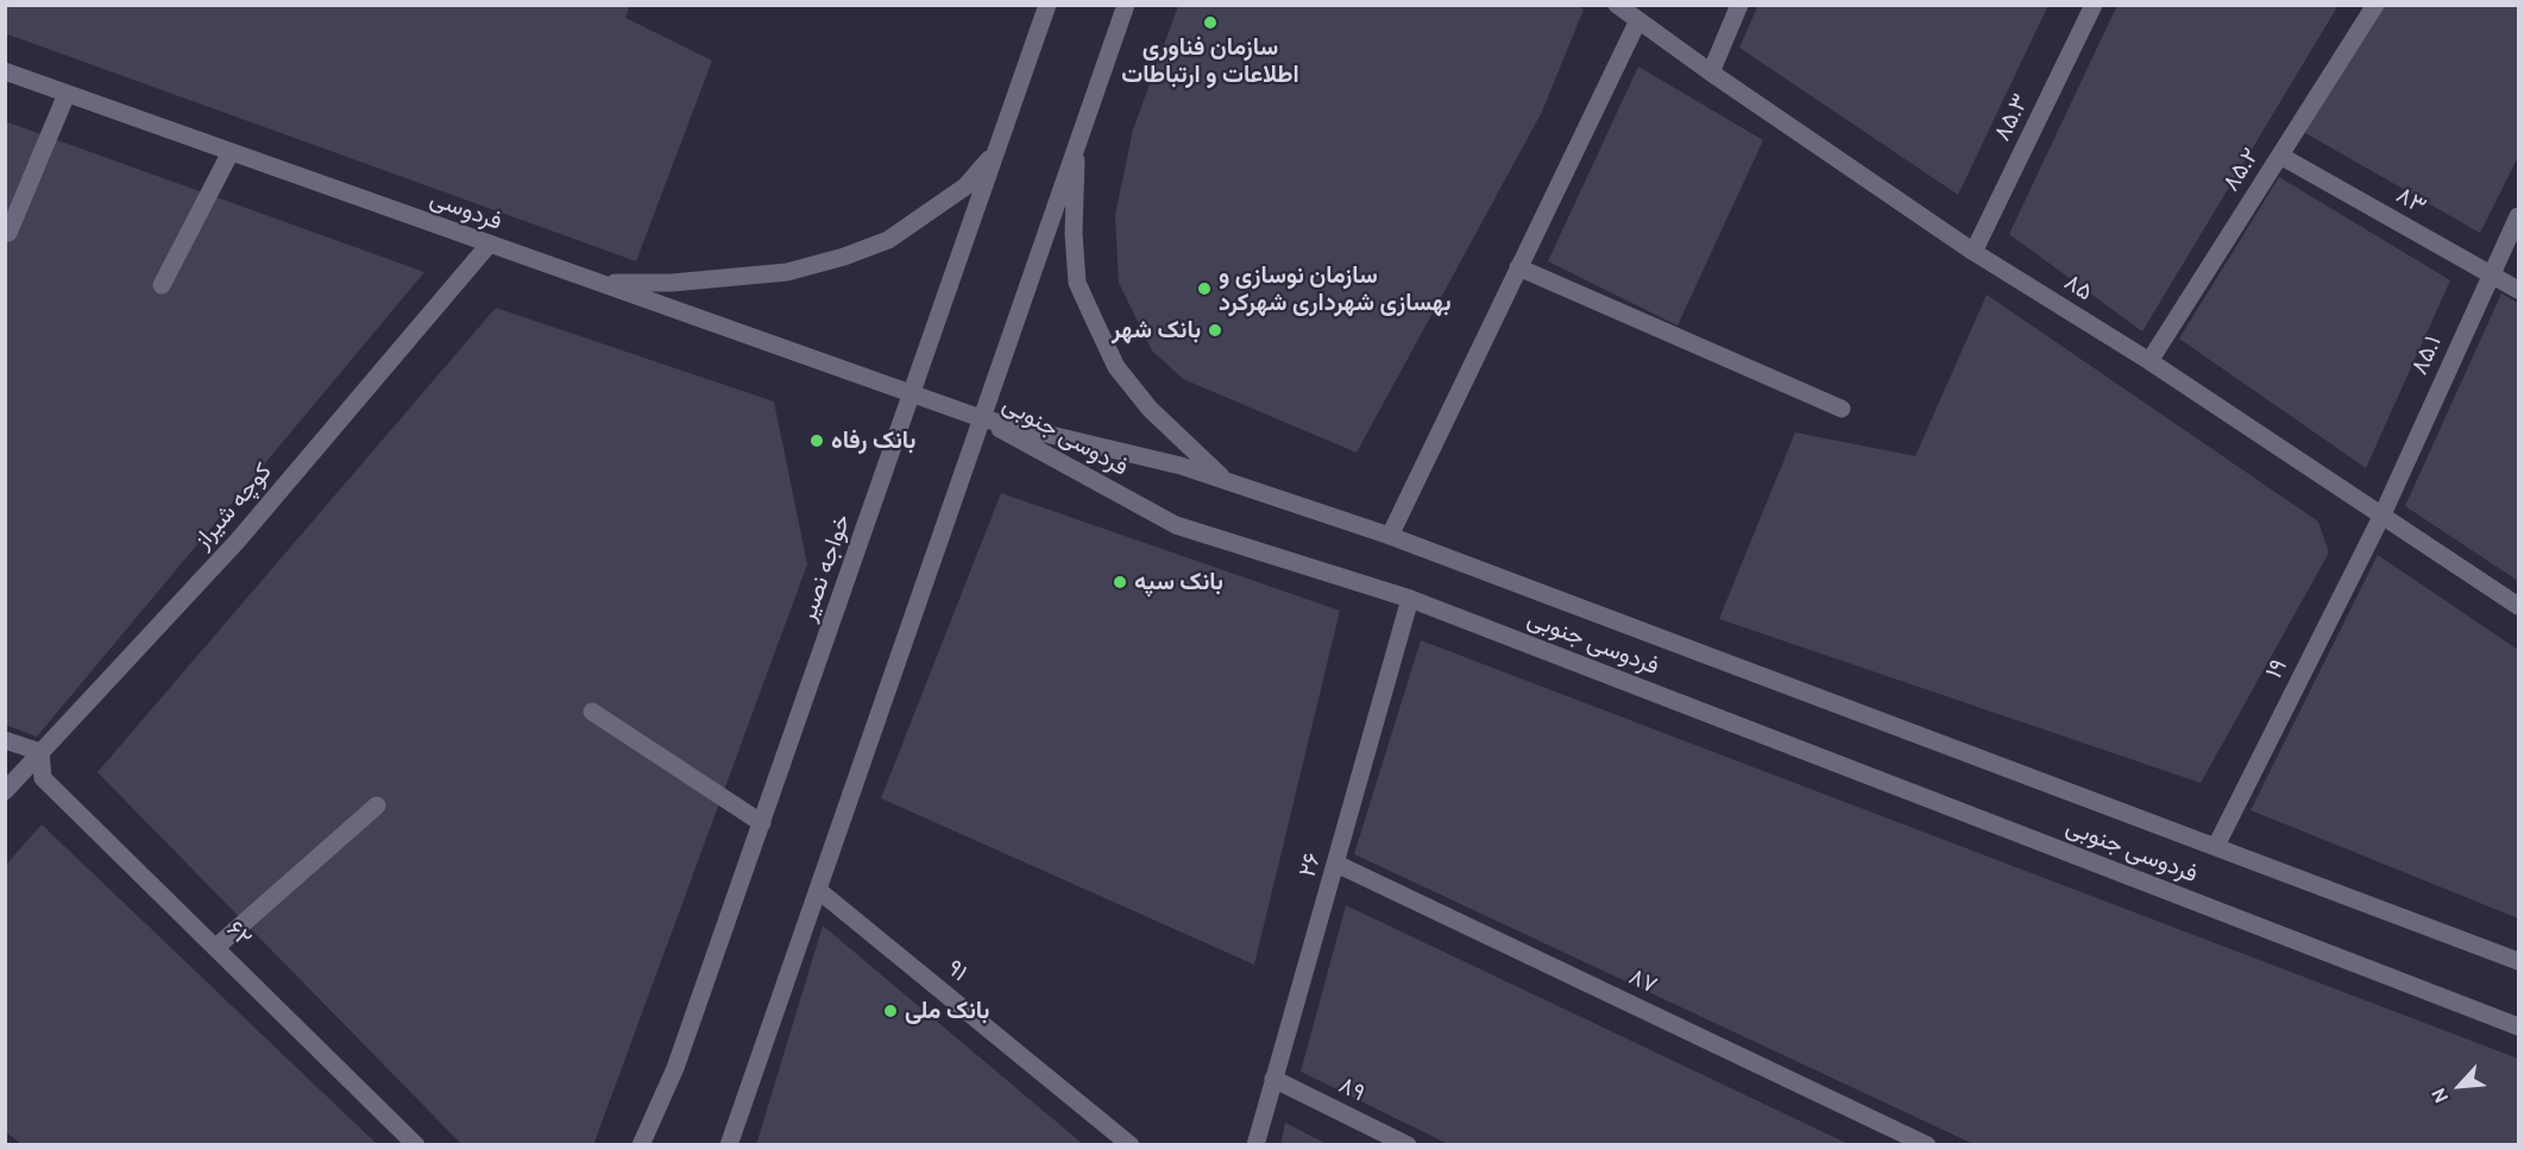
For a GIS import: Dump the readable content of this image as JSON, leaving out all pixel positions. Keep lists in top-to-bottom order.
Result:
{
  "streets": {
    "main road": [
      "۸۵.۳",
      "۸۵.۲",
      "۸۳",
      "فردوسی",
      "۸۵",
      "۸۵.۱",
      "فردوسی جنوبی",
      "کوچه شیراز",
      "خواجه نصیر",
      "۱۹",
      "۲۶",
      "۶۲",
      "۹۱",
      "۸۷",
      "۸۹"
    ]
  },
  "crossings": [
    ["۸۵.۳", "۸۵"],
    ["۸۵.۲", "۸۳"],
    ["۸۵.۲", "۸۵"],
    ["۸۳", "۸۵.۱"],
    ["فردوسی", "فردوسی جنوبی"],
    ["فردوسی", "کوچه شیراز"],
    ["فردوسی", "خواجه نصیر"],
    ["۸۵", "۸۵.۱"],
    ["۸۵", "۱۹"],
    ["۸۵.۱", "۱۹"],
    ["فردوسی جنوبی", "۱۹"],
    ["فردوسی جنوبی", "۲۶"],
    ["کوچه شیراز", "۶۲"],
    ["۲۶", "۸۷"],
    ["۲۶", "۸۹"]
  ],
  "places": [
    "سازمان فناوری اطلاعات و ارتباطات",
    "سازمان نوسازی و بهسازی شهرداری شهرکرد",
    "بانک شهر",
    "بانک رفاه",
    "بانک سپه",
    "بانک ملی"
  ],
  "north": "bottom left"
}
